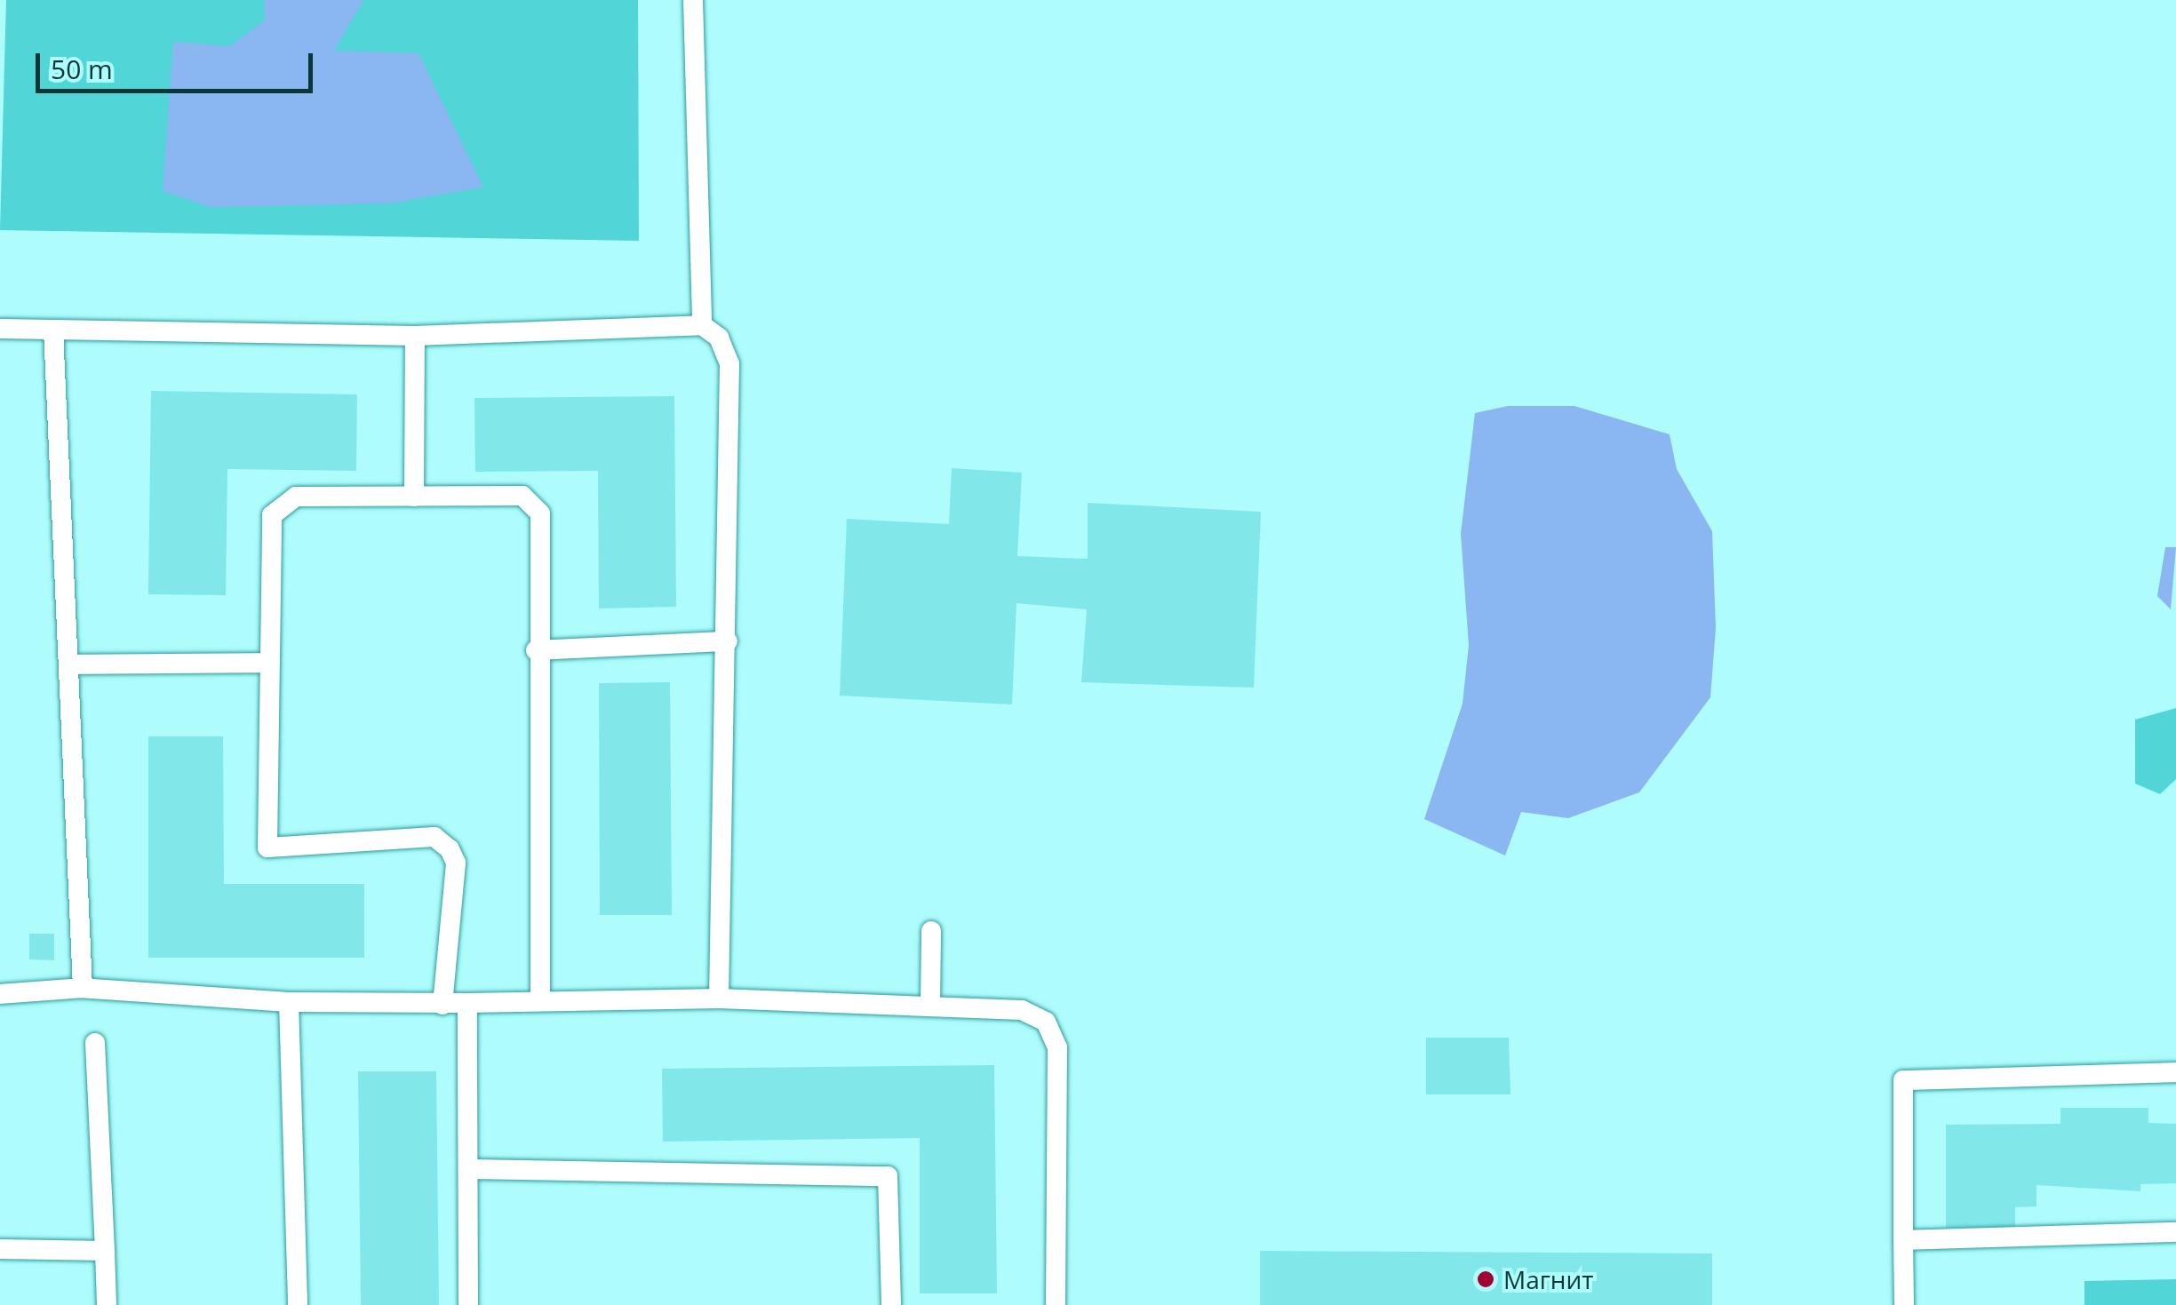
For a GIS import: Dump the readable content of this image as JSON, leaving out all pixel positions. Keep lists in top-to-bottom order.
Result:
{
  "places": ["Магнит"],
  "scale_bar": "50 m"
}
